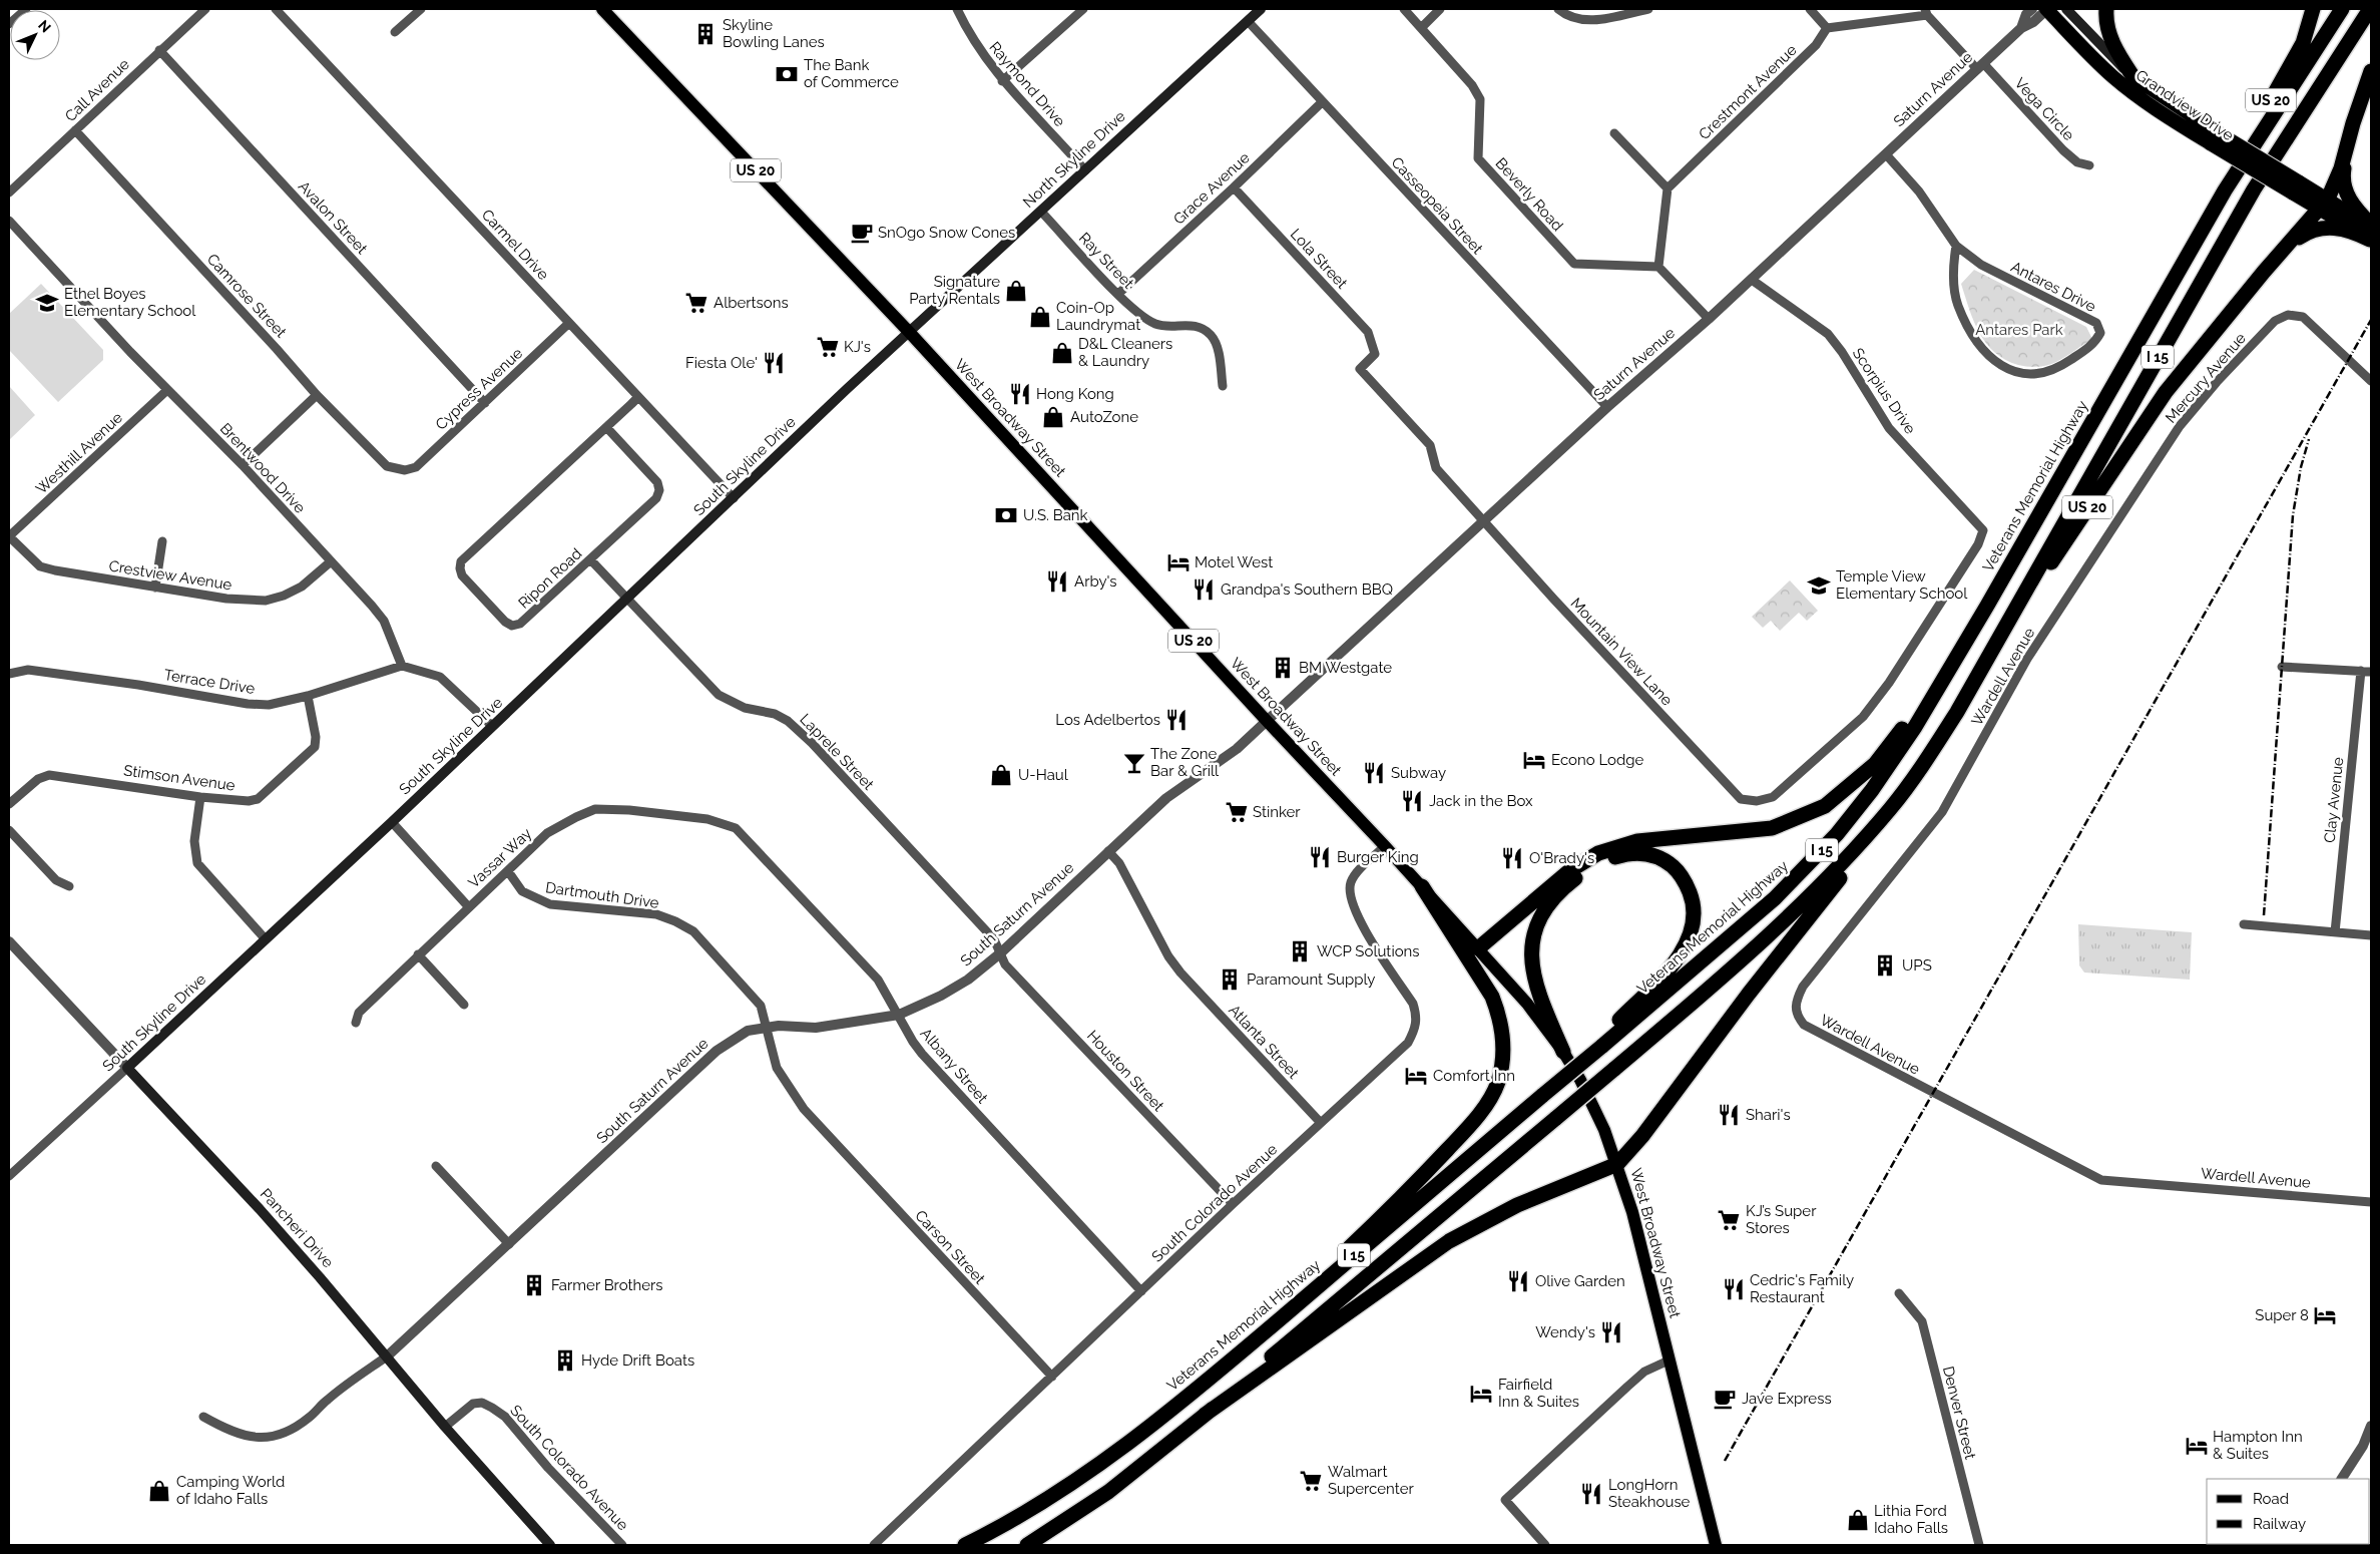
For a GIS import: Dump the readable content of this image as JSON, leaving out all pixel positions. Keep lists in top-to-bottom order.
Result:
{
  "streets": {
    "highway": [
      "US 20",
      "Grandview Drive",
      "I 15",
      "Veterans Memorial Highway"
    ],
    "main road": [
      "North Skyline Drive",
      "West Broadway Street",
      "South Skyline Drive",
      "Pancheri Drive"
    ],
    "street": [
      "Raymond Drive",
      "Saturn Avenue",
      "Call Avenue",
      "Crestmont Avenue",
      "Vega Circle",
      "Grace Avenue",
      "Beverly Road",
      "Casseopeia Street",
      "Avalon Street",
      "Carmel Drive",
      "Lola Street",
      "Ray Street",
      "Antares Drive",
      "Camrose Street",
      "Mercury Avenue",
      "Cypress Avenue",
      "Scorpius Drive",
      "Westhill Avenue",
      "Brentwood Drive",
      "Crestview Avenue",
      "Ripon Road",
      "Mountain View Lane",
      "Wardell Avenue",
      "Terrace Drive",
      "Laprele Street",
      "Stimson Avenue",
      "Clay Avenue",
      "Vassar Way",
      "Dartmouth Drive",
      "South Saturn Avenue",
      "Atlanta Street",
      "Albany Street",
      "Houston Street",
      "South Colorado Avenue",
      "Carson Street",
      "Denver Street"
    ]
  },
  "crossings": [
    ["Raymond Drive", "North Skyline Drive"],
    ["Saturn Avenue", "Grandview Drive"],
    ["Saturn Avenue", "Vega Circle"],
    ["Saturn Avenue", "Casseopeia Street"],
    ["Saturn Avenue", "Antares Drive"],
    ["Saturn Avenue", "Scorpius Drive"],
    ["Saturn Avenue", "West Broadway Street"],
    ["Saturn Avenue", "Mountain View Lane"],
    ["Saturn Avenue", "South Saturn Avenue"],
    ["Call Avenue", "Avalon Street"],
    ["Call Avenue", "Camrose Street"],
    ["US 20", "Grandview Drive"],
    ["US 20", "I 15"],
    ["US 20", "Veterans Memorial Highway"],
    ["North Skyline Drive", "Casseopeia Street"],
    ["North Skyline Drive", "Ray Street"],
    ["North Skyline Drive", "West Broadway Street"],
    ["North Skyline Drive", "South Skyline Drive"],
    ["Grace Avenue", "Casseopeia Street"],
    ["Grace Avenue", "Lola Street"],
    ["Grace Avenue", "Ray Street"],
    ["Avalon Street", "Cypress Avenue"],
    ["Carmel Drive", "Cypress Avenue"],
    ["Carmel Drive", "South Skyline Drive"],
    ["Carmel Drive", "Ripon Road"],
    ["Lola Street", "Mountain View Lane"],
    ["Camrose Street", "Cypress Avenue"],
    ["Mercury Avenue", "Wardell Avenue"],
    ["Scorpius Drive", "Mountain View Lane"],
    ["West Broadway Street", "South Skyline Drive"],
    ["West Broadway Street", "South Saturn Avenue"],
    ["West Broadway Street", "South Colorado Avenue"],
    ["Westhill Avenue", "Brentwood Drive"],
    ["Westhill Avenue", "Crestview Avenue"],
    ["South Skyline Drive", "Laprele Street"],
    ["South Skyline Drive", "Pancheri Drive"],
    ["Brentwood Drive", "Crestview Avenue"],
    ["Brentwood Drive", "Terrace Drive"],
    ["Ripon Road", "Laprele Street"],
    ["Terrace Drive", "Stimson Avenue"],
    ["Laprele Street", "South Saturn Avenue"],
    ["Laprele Street", "Houston Street"],
    ["Vassar Way", "Dartmouth Drive"],
    ["Vassar Way", "Albany Street"],
    ["Dartmouth Drive", "Carson Street"],
    ["South Saturn Avenue", "Atlanta Street"],
    ["South Saturn Avenue", "Albany Street"],
    ["South Saturn Avenue", "Houston Street"],
    ["South Saturn Avenue", "Pancheri Drive"],
    ["South Saturn Avenue", "Carson Street"],
    ["Atlanta Street", "South Colorado Avenue"],
    ["Albany Street", "South Colorado Avenue"],
    ["Houston Street", "South Colorado Avenue"],
    ["South Colorado Avenue", "Pancheri Drive"],
    ["South Colorado Avenue", "Carson Street"]
  ],
  "parks": ["Antares Park"],
  "places": {
    "building": [
      "Skyline Bowling Lanes",
      "BM Westgate",
      "WCP Solutions",
      "UPS",
      "Paramount Supply",
      "Farmer Brothers",
      "Hyde Drift Boats"
    ],
    "bank": ["The Bank of Commerce", "U.S. Bank"],
    "cafe": ["SnOgo Snow Cones", "Jave Express"],
    "shop": [
      "Signature Party Rentals",
      "Coin-Op Laundrymat",
      "D&L Cleaners & Laundry",
      "AutoZone",
      "U-Haul",
      "Camping World of Idaho Falls",
      "Lithia Ford Idaho Falls"
    ],
    "school or university": ["Ethel Boyes Elementary School", "Temple View Elementary School"],
    "supermarket": [
      "Albertsons",
      "KJ's",
      "Stinker",
      "KJ’s Super Stores",
      "Walmart Supercenter"
    ],
    "restaurant": [
      "Fiesta Ole'",
      "Hong Kong",
      "Arby's",
      "Grandpa's Southern BBQ",
      "Los Adelbertos",
      "Subway",
      "Jack in the Box",
      "Burger King",
      "O'Brady's",
      "Shari's",
      "Olive Garden",
      "Cedric's Family Restaurant",
      "Wendy's",
      "LongHorn Steakhouse"
    ],
    "hotel": [
      "Motel West",
      "Econo Lodge",
      "Comfort Inn",
      "Super 8",
      "Fairfield Inn & Suites",
      "Hampton Inn & Suites"
    ],
    "bar": ["The Zone Bar & Grill"]
  },
  "legend": ["Road", "Railway"],
  "north": "top right"
}
